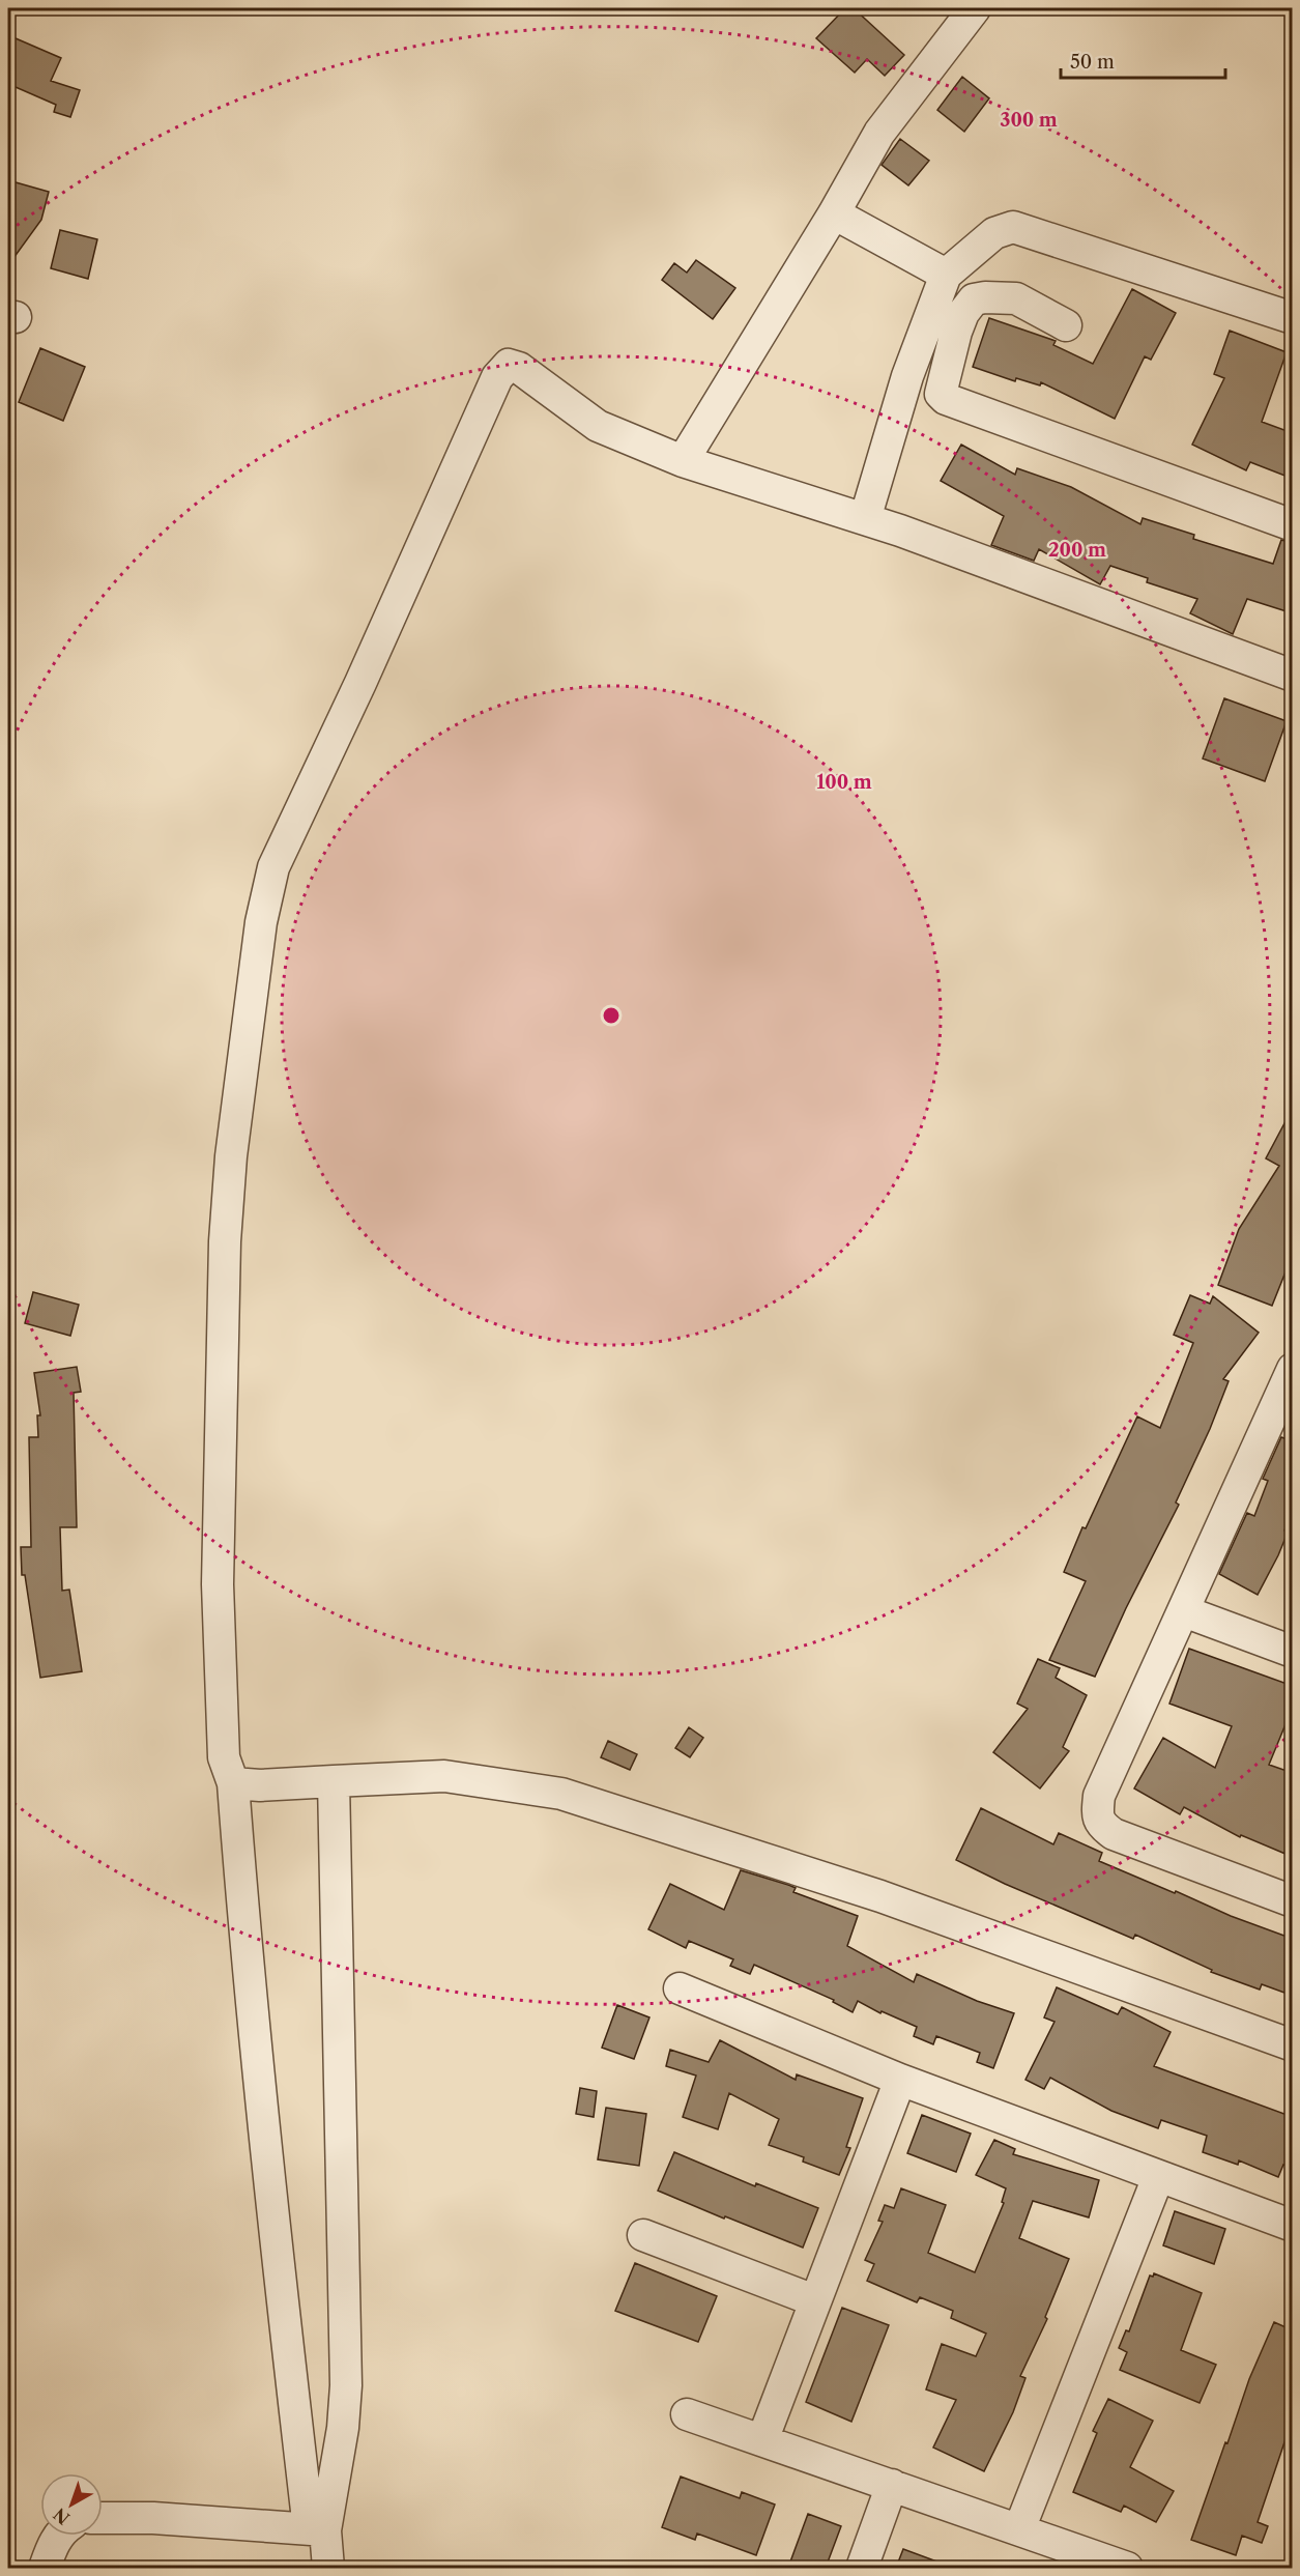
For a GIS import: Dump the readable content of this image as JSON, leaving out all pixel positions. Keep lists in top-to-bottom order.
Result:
{
  "scale_bar": "50 m",
  "north": "bottom left",
  "rings": ["300 m", "200 m", "100 m"]
}
